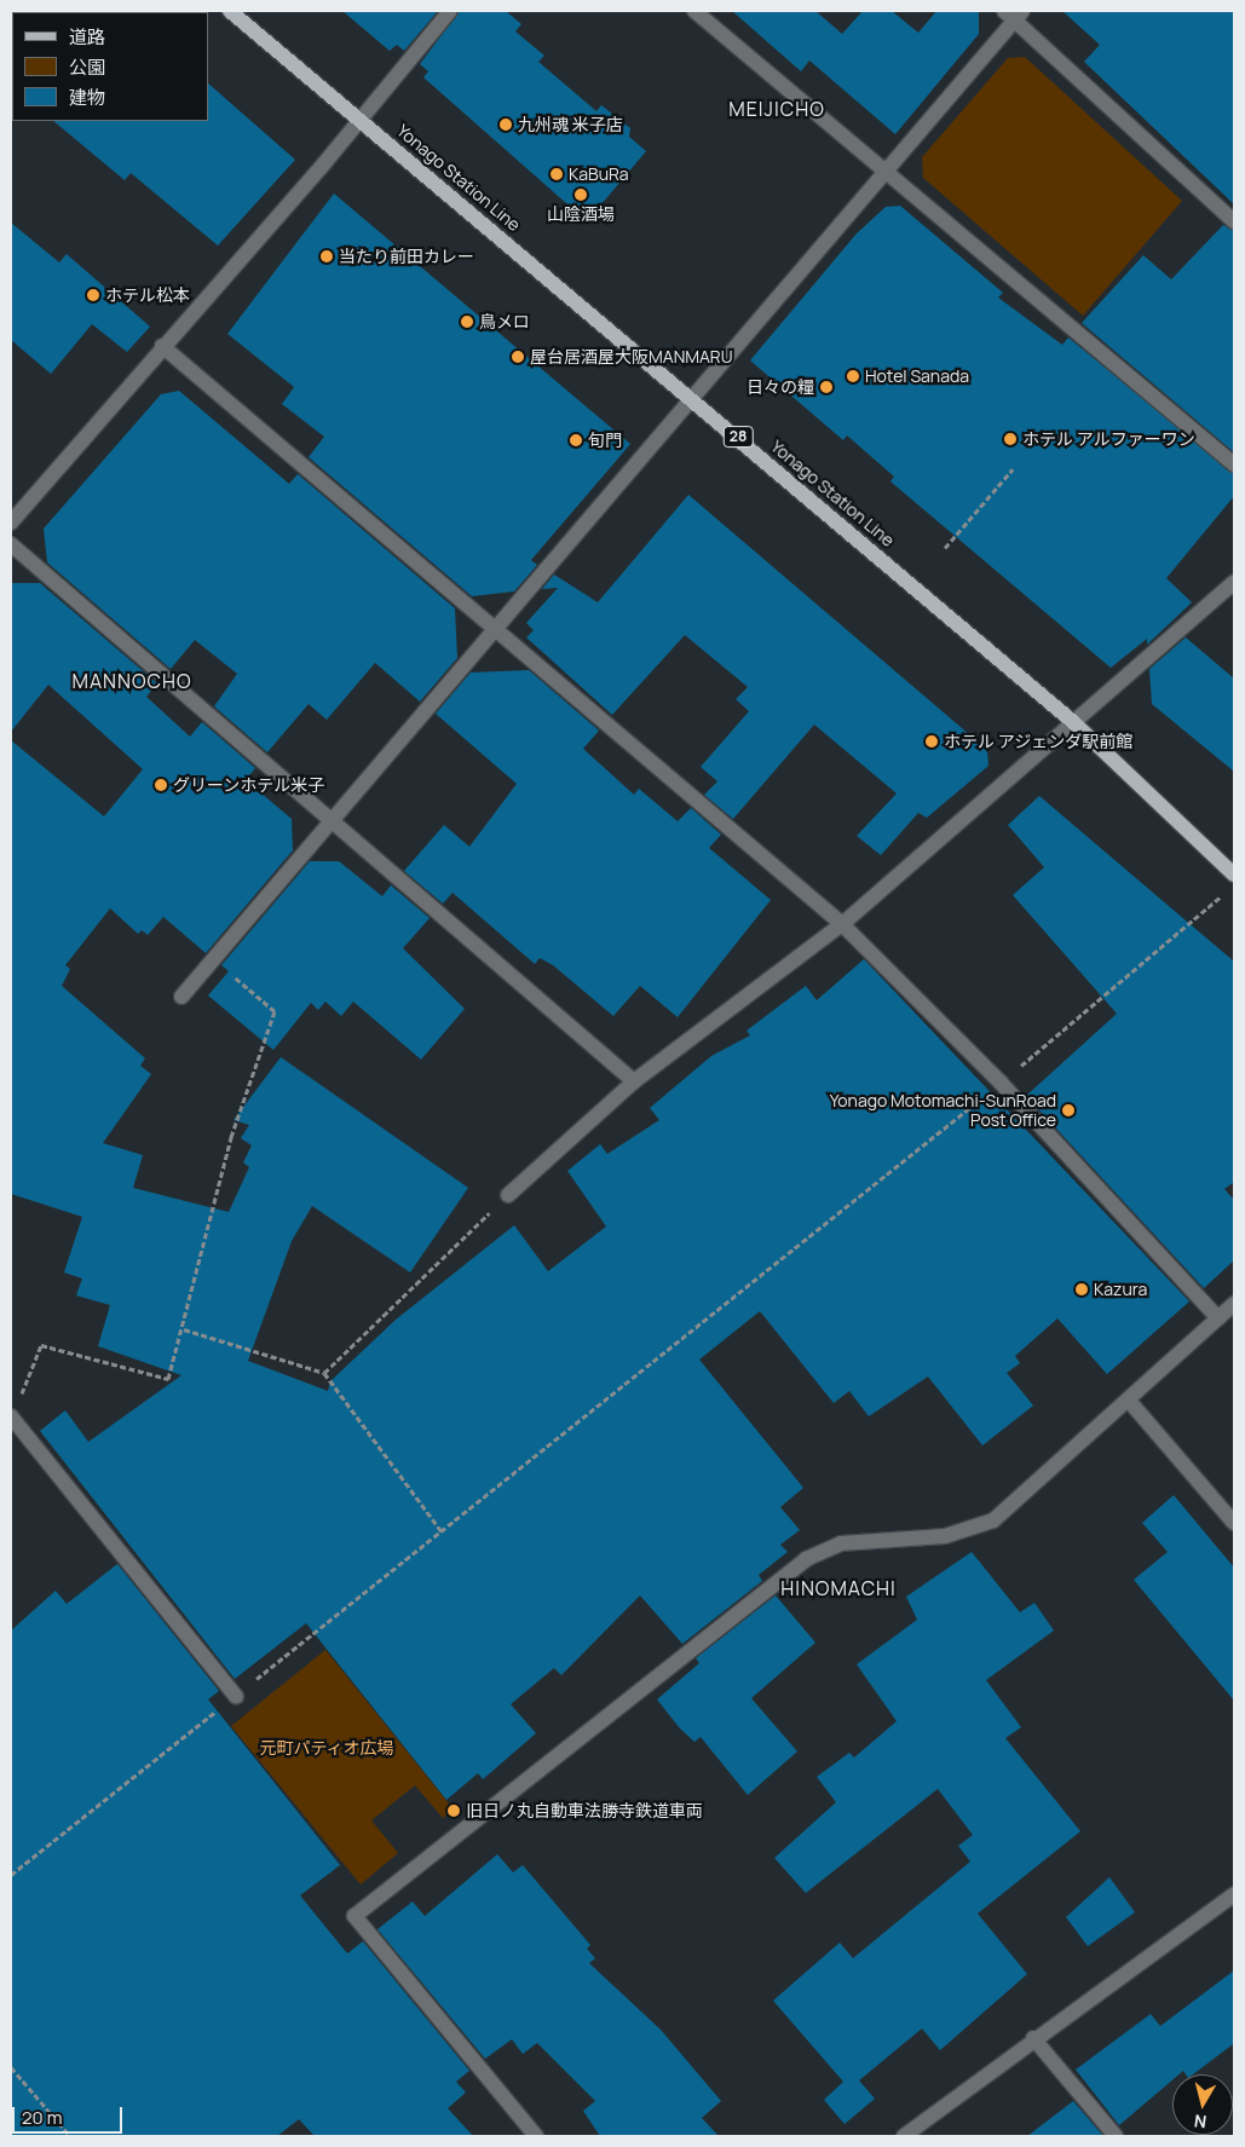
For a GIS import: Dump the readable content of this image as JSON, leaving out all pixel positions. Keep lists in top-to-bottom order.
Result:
{
  "streets": {
    "main road": ["Yonago Station Line", "28"]
  },
  "districts": ["MEIJICHO", "MANNOCHO", "HINOMACHI"],
  "parks": ["元町パティオ広場"],
  "places": [
    "九州魂 米子店",
    "KaBuRa",
    "山陰酒場",
    "当たり前田カレー",
    "ホテル松本",
    "鳥メロ",
    "屋台居酒屋大阪MANMARU",
    "Hotel Sanada",
    "日々の糧",
    "ホテル アルファーワン",
    "旬門",
    "ホテル アジェンダ駅前館",
    "グリーンホテル米子",
    "Yonago Motomachi-SunRoad Post Office",
    "Kazura",
    "旧日ノ丸自動車法勝寺鉄道車両"
  ],
  "legend": ["道路", "公園", "建物"],
  "scale_bar": "20 m",
  "north": "bottom"
}
